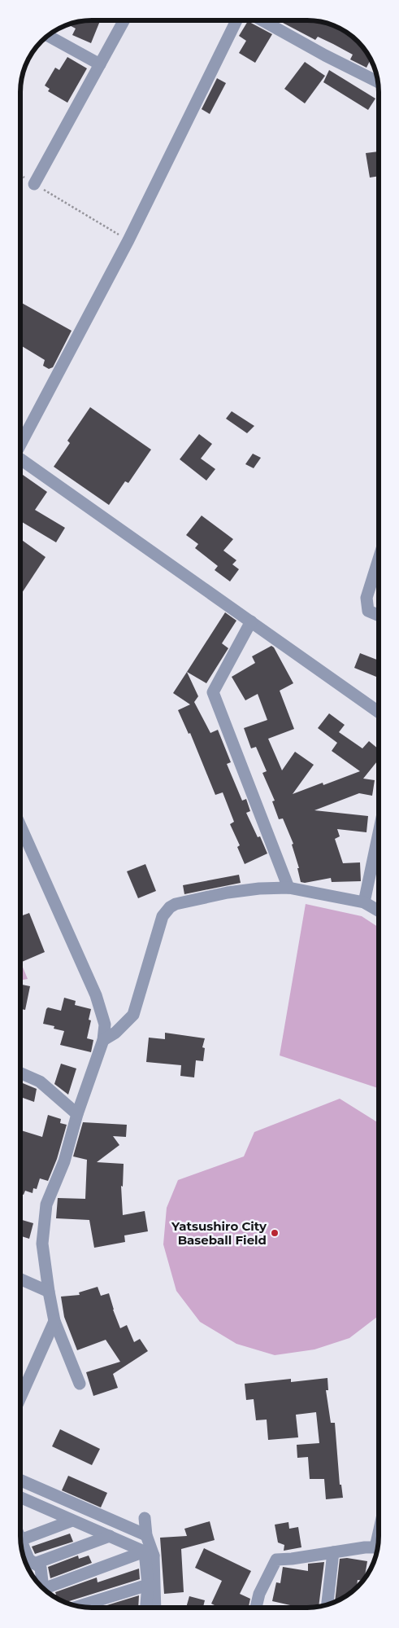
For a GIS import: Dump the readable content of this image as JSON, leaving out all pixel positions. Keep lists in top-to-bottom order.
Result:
{
  "places": ["Yatsushiro City Baseball Field"]
}
